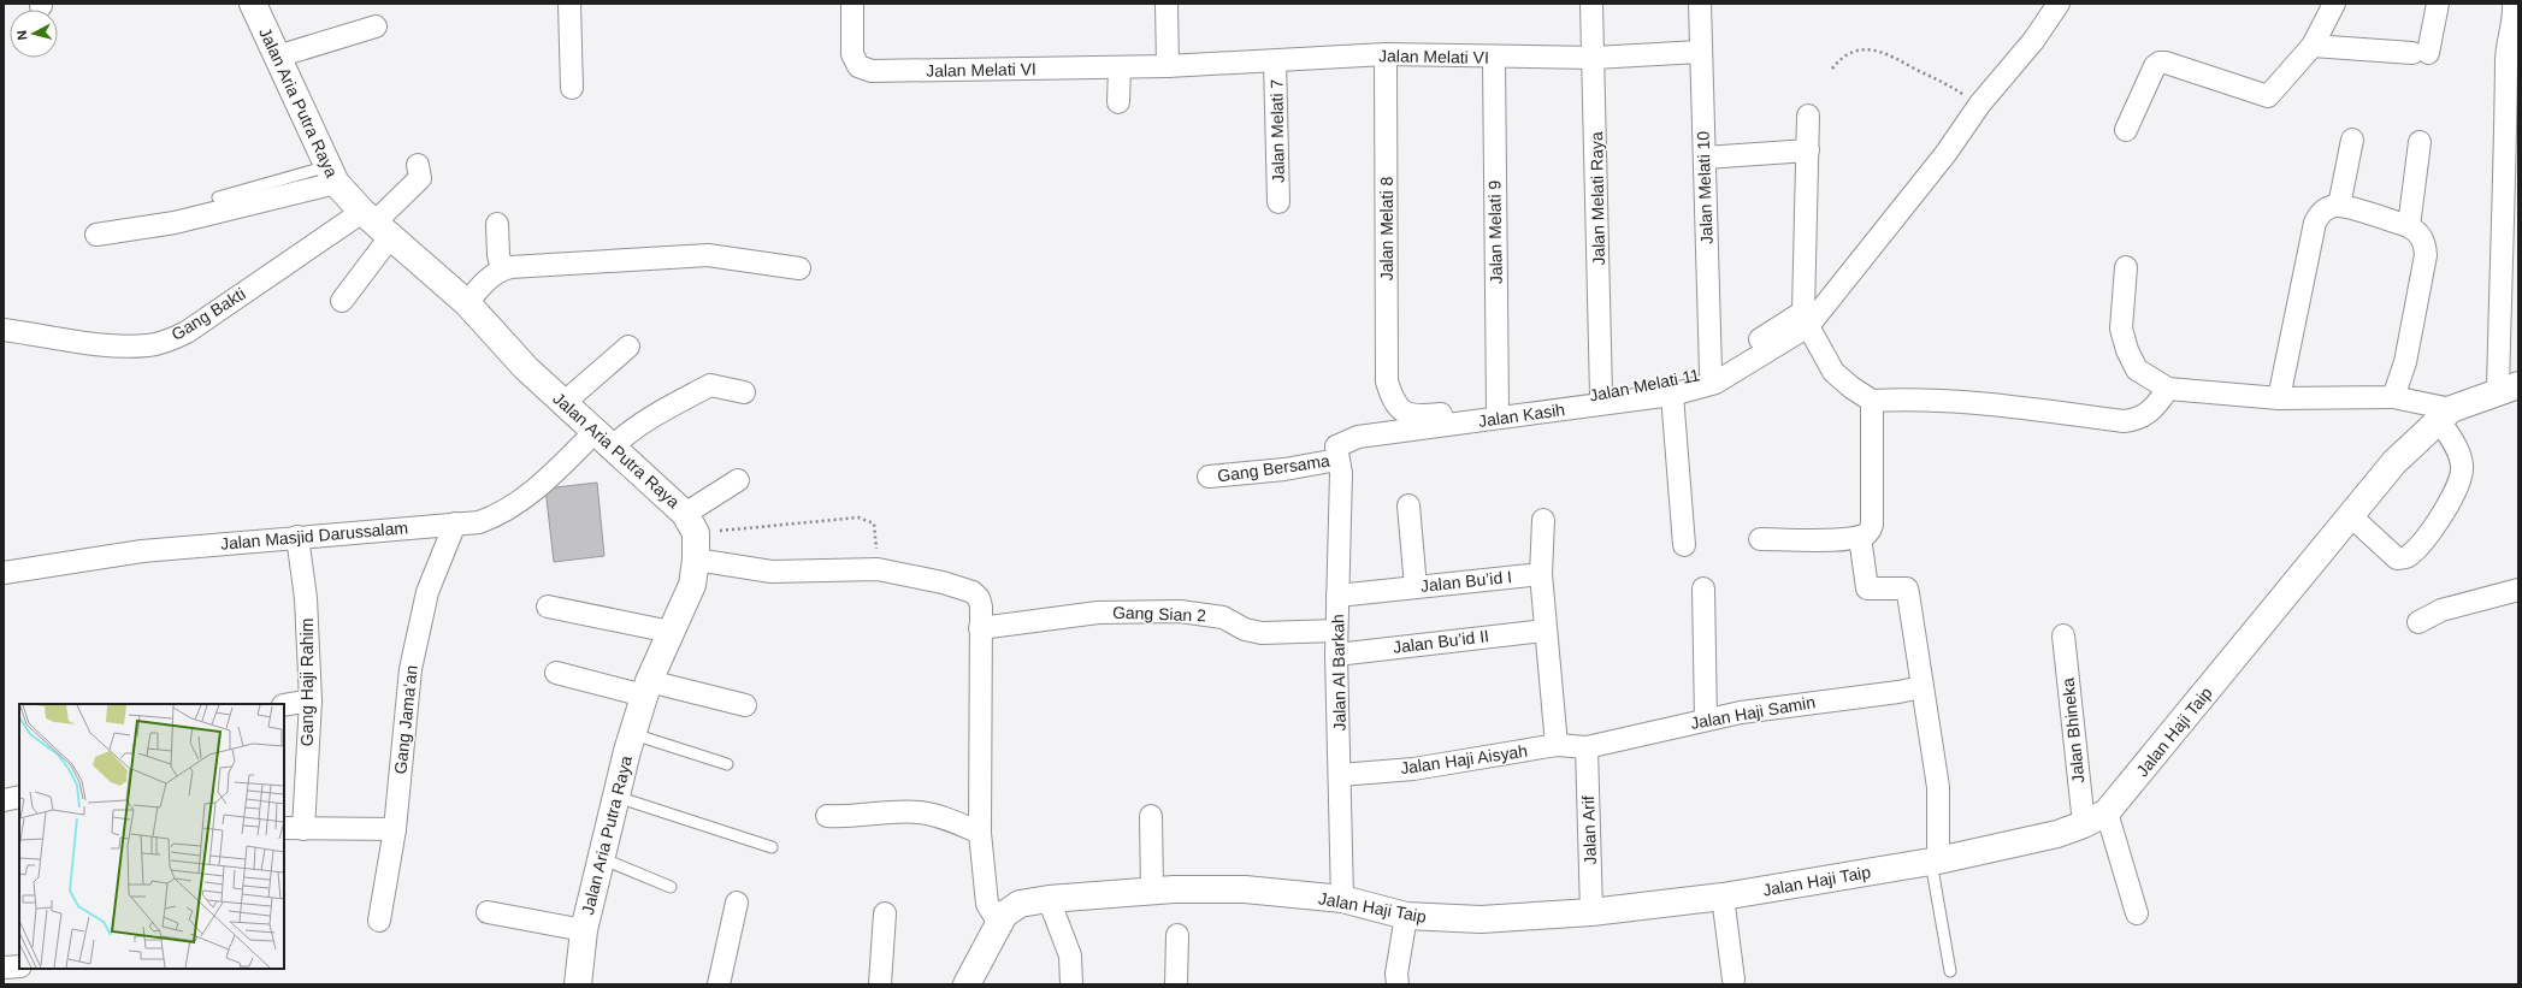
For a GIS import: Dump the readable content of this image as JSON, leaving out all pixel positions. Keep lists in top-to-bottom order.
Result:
{
  "streets": {
    "street": [
      "Jalan Melati VI",
      "Jalan Aria Putra Raya",
      "Jalan Melati 7",
      "Jalan Melati 10",
      "Jalan Melati Raya",
      "Jalan Melati 8",
      "Jalan Melati 9",
      "Gang Bakti",
      "Jalan Melati 11",
      "Jalan Kasih",
      "Gang Bersama",
      "Jalan Masjid Darussalam",
      "Jalan Bu’id I",
      "Gang Sian 2",
      "Jalan Bu’id II",
      "Jalan Al Barkah",
      "Gang Haji Rahim",
      "Jalan Haji Samin",
      "Gang Jama’an",
      "Jalan Bhineka",
      "Jalan Haji Taip",
      "Jalan Haji Aisyah",
      "Jalan Arif"
    ]
  },
  "crossings": [
    ["Jalan Melati VI", "Jalan Melati 7"],
    ["Jalan Melati VI", "Jalan Melati 10"],
    ["Jalan Melati VI", "Jalan Melati Raya"],
    ["Jalan Melati VI", "Jalan Melati 8"],
    ["Jalan Melati VI", "Jalan Melati 9"],
    ["Jalan Aria Putra Raya", "Gang Bakti"],
    ["Jalan Aria Putra Raya", "Jalan Masjid Darussalam"],
    ["Jalan Melati 10", "Jalan Melati 11"],
    ["Jalan Melati Raya", "Jalan Melati 11"],
    ["Jalan Melati 8", "Jalan Melati 11"],
    ["Jalan Melati 9", "Jalan Melati 11"],
    ["Jalan Kasih", "Gang Bersama"],
    ["Jalan Kasih", "Jalan Al Barkah"],
    ["Gang Bersama", "Jalan Al Barkah"],
    ["Jalan Masjid Darussalam", "Gang Haji Rahim"],
    ["Jalan Masjid Darussalam", "Gang Jama’an"],
    ["Jalan Bu’id I", "Jalan Al Barkah"],
    ["Gang Sian 2", "Jalan Al Barkah"],
    ["Jalan Bu’id II", "Jalan Al Barkah"],
    ["Jalan Al Barkah", "Jalan Haji Taip"],
    ["Jalan Al Barkah", "Jalan Haji Aisyah"],
    ["Jalan Haji Samin", "Jalan Haji Aisyah"],
    ["Jalan Haji Samin", "Jalan Arif"],
    ["Jalan Bhineka", "Jalan Haji Taip"],
    ["Jalan Haji Taip", "Jalan Arif"],
    ["Jalan Haji Aisyah", "Jalan Arif"]
  ],
  "north": "left"
}
